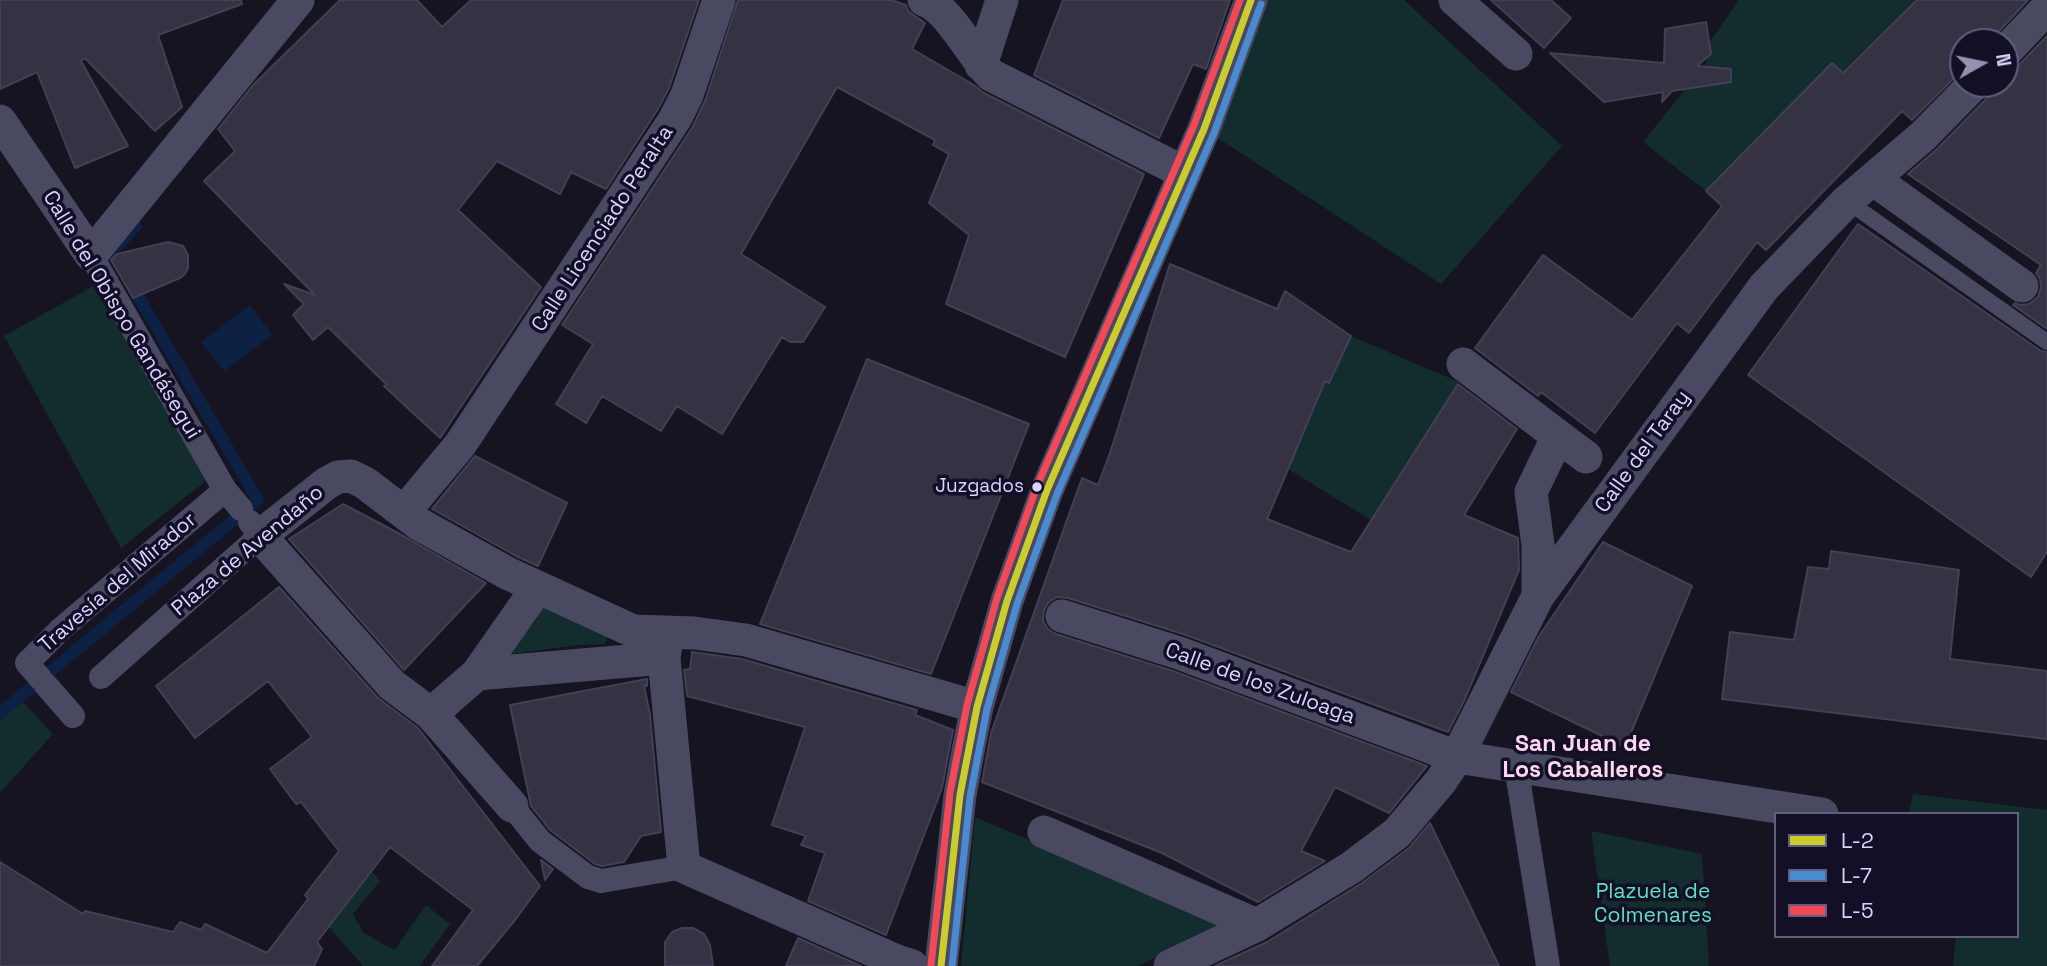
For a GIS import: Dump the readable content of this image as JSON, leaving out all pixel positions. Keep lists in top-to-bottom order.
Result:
{
  "streets": {
    "street": [
      "Calle Licenciado Peralta",
      "Calle del Obispo Gandásegui",
      "Calle del Taray",
      "Plaza de Avendaño",
      "Travesía del Mirador",
      "Calle de los Zuloaga"
    ]
  },
  "crossings": [
    ["Calle Licenciado Peralta", "Plaza de Avendaño"],
    ["Calle del Obispo Gandásegui", "Plaza de Avendaño"],
    ["Calle del Obispo Gandásegui", "Travesía del Mirador"],
    ["Calle del Taray", "Calle de los Zuloaga"],
    ["Plaza de Avendaño", "Travesía del Mirador"]
  ],
  "districts": ["San Juan de Los Caballeros"],
  "parks": ["Plazuela de Colmenares"],
  "places": ["Juzgados"],
  "lines": ["transit line L-2", "transit line L-5", "transit line L-7"],
  "legend": ["L-2", "L-7", "L-5"],
  "north": "right"
}
